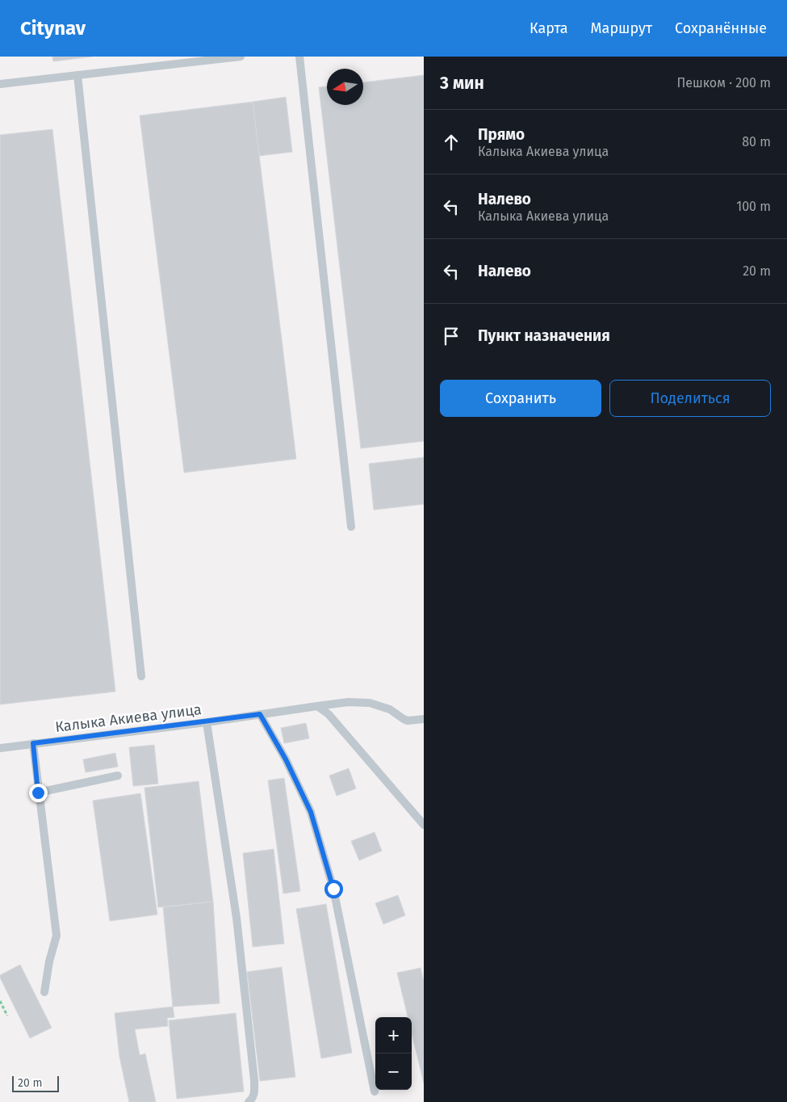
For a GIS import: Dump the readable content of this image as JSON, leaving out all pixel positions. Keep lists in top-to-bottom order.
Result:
{
  "streets": {
    "lane": ["Калыка Акиева улица"]
  },
  "scale_bar": "20 m",
  "north": "left",
  "page": {
    "header": "Citynav",
    "nav": ["Карта", "Маршрут", "Сохранённые"],
    "heading": ["3 мин", "Пешком · 200 m"],
    "list": [
      ["Прямо", "Калыка Акиева улица", "80 m"],
      ["Налево", "Калыка Акиева улица", "100 m"],
      ["Налево", "20 m"],
      "Пункт назначения"
    ],
    "buttons": ["Сохранить", "Поделиться"],
    "map_buttons": ["+", "−"],
    "scale": "20 m"
  }
}
